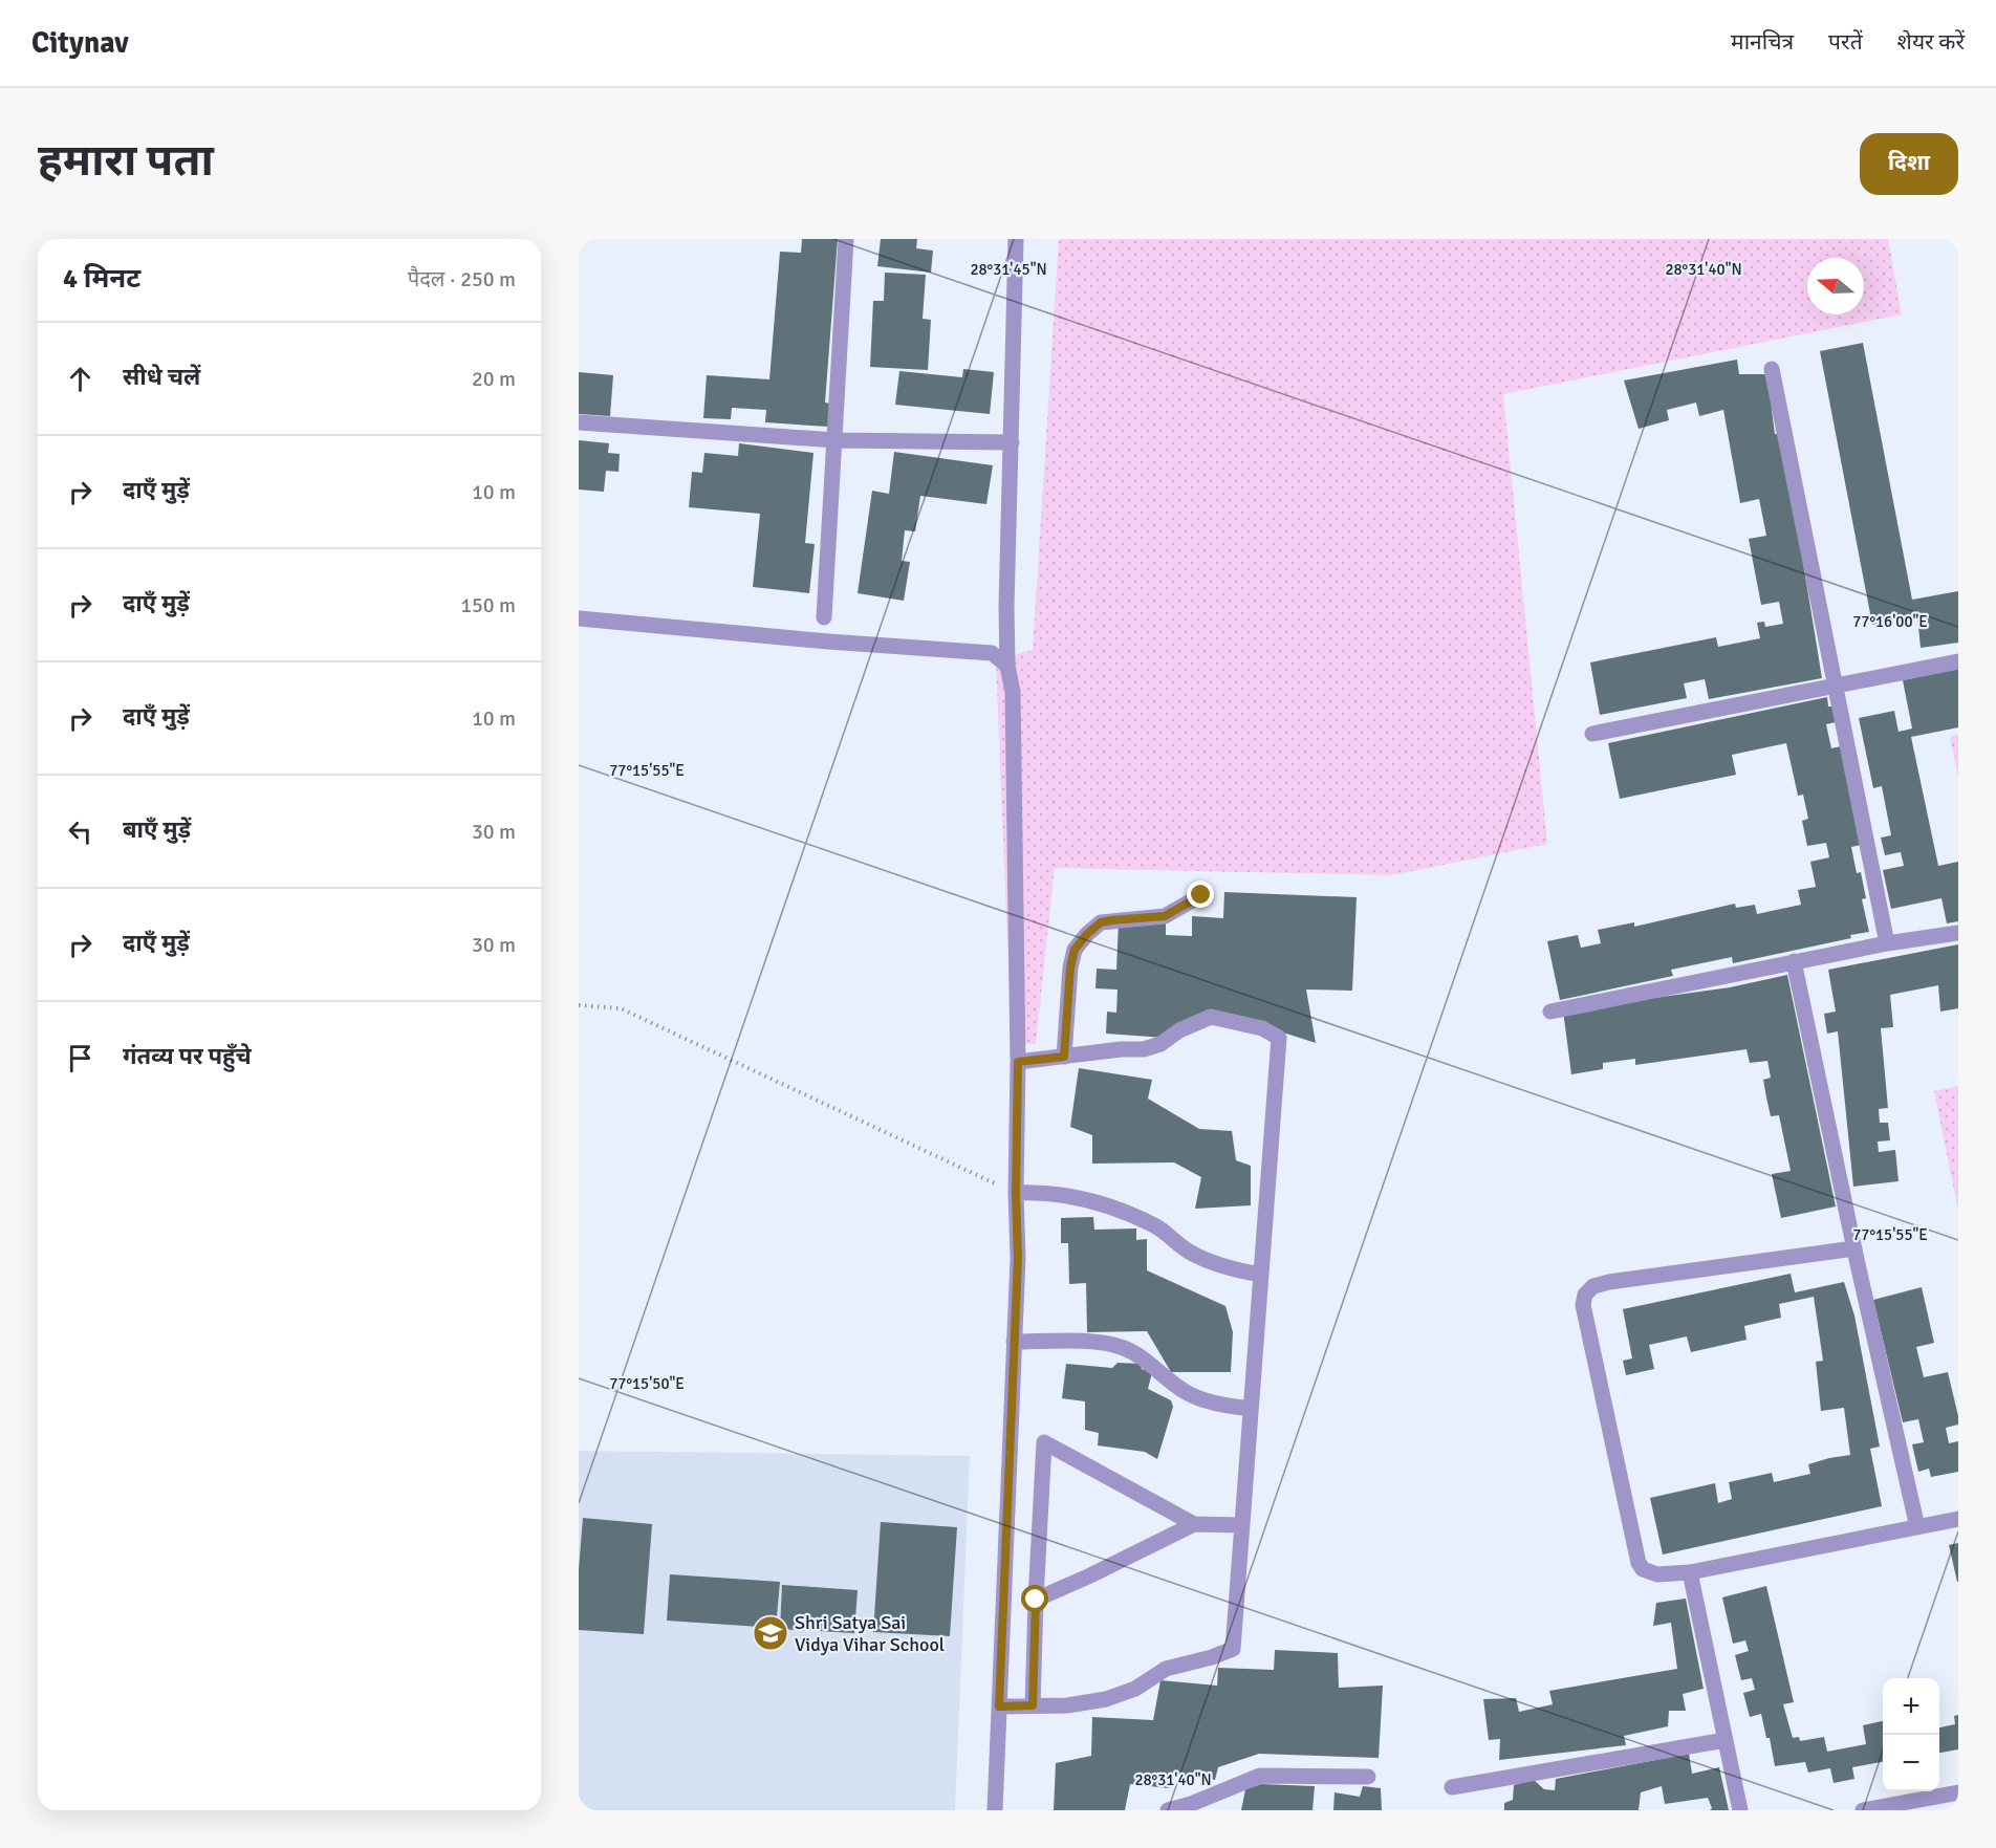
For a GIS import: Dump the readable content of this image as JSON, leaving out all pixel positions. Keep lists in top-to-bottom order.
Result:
{
  "places": {
    "school or university": ["Shri Satya Sai Vidya Vihar School"]
  },
  "north": "left",
  "page": {
    "header": "Citynav",
    "nav": ["मानचित्र", "परतें", "शेयर करें"],
    "buttons": "दिशा",
    "title": "हमारा पता",
    "heading": ["4 मिनट", "पैदल · 250 m"],
    "list": [
      ["सीधे चलें", "20 m"],
      ["दाएँ मुड़ें", "10 m"],
      ["दाएँ मुड़ें", "150 m"],
      ["दाएँ मुड़ें", "10 m"],
      ["बाएँ मुड़ें", "30 m"],
      ["दाएँ मुड़ें", "30 m"],
      "गंतव्य पर पहुँचे"
    ],
    "map_buttons": ["+", "−"]
  },
  "coordinates": [
    "28°31'45\"N",
    "28°31'40\"N",
    "77°16'00\"E",
    "77°15'55\"E",
    "77°15'50\"E"
  ]
}
